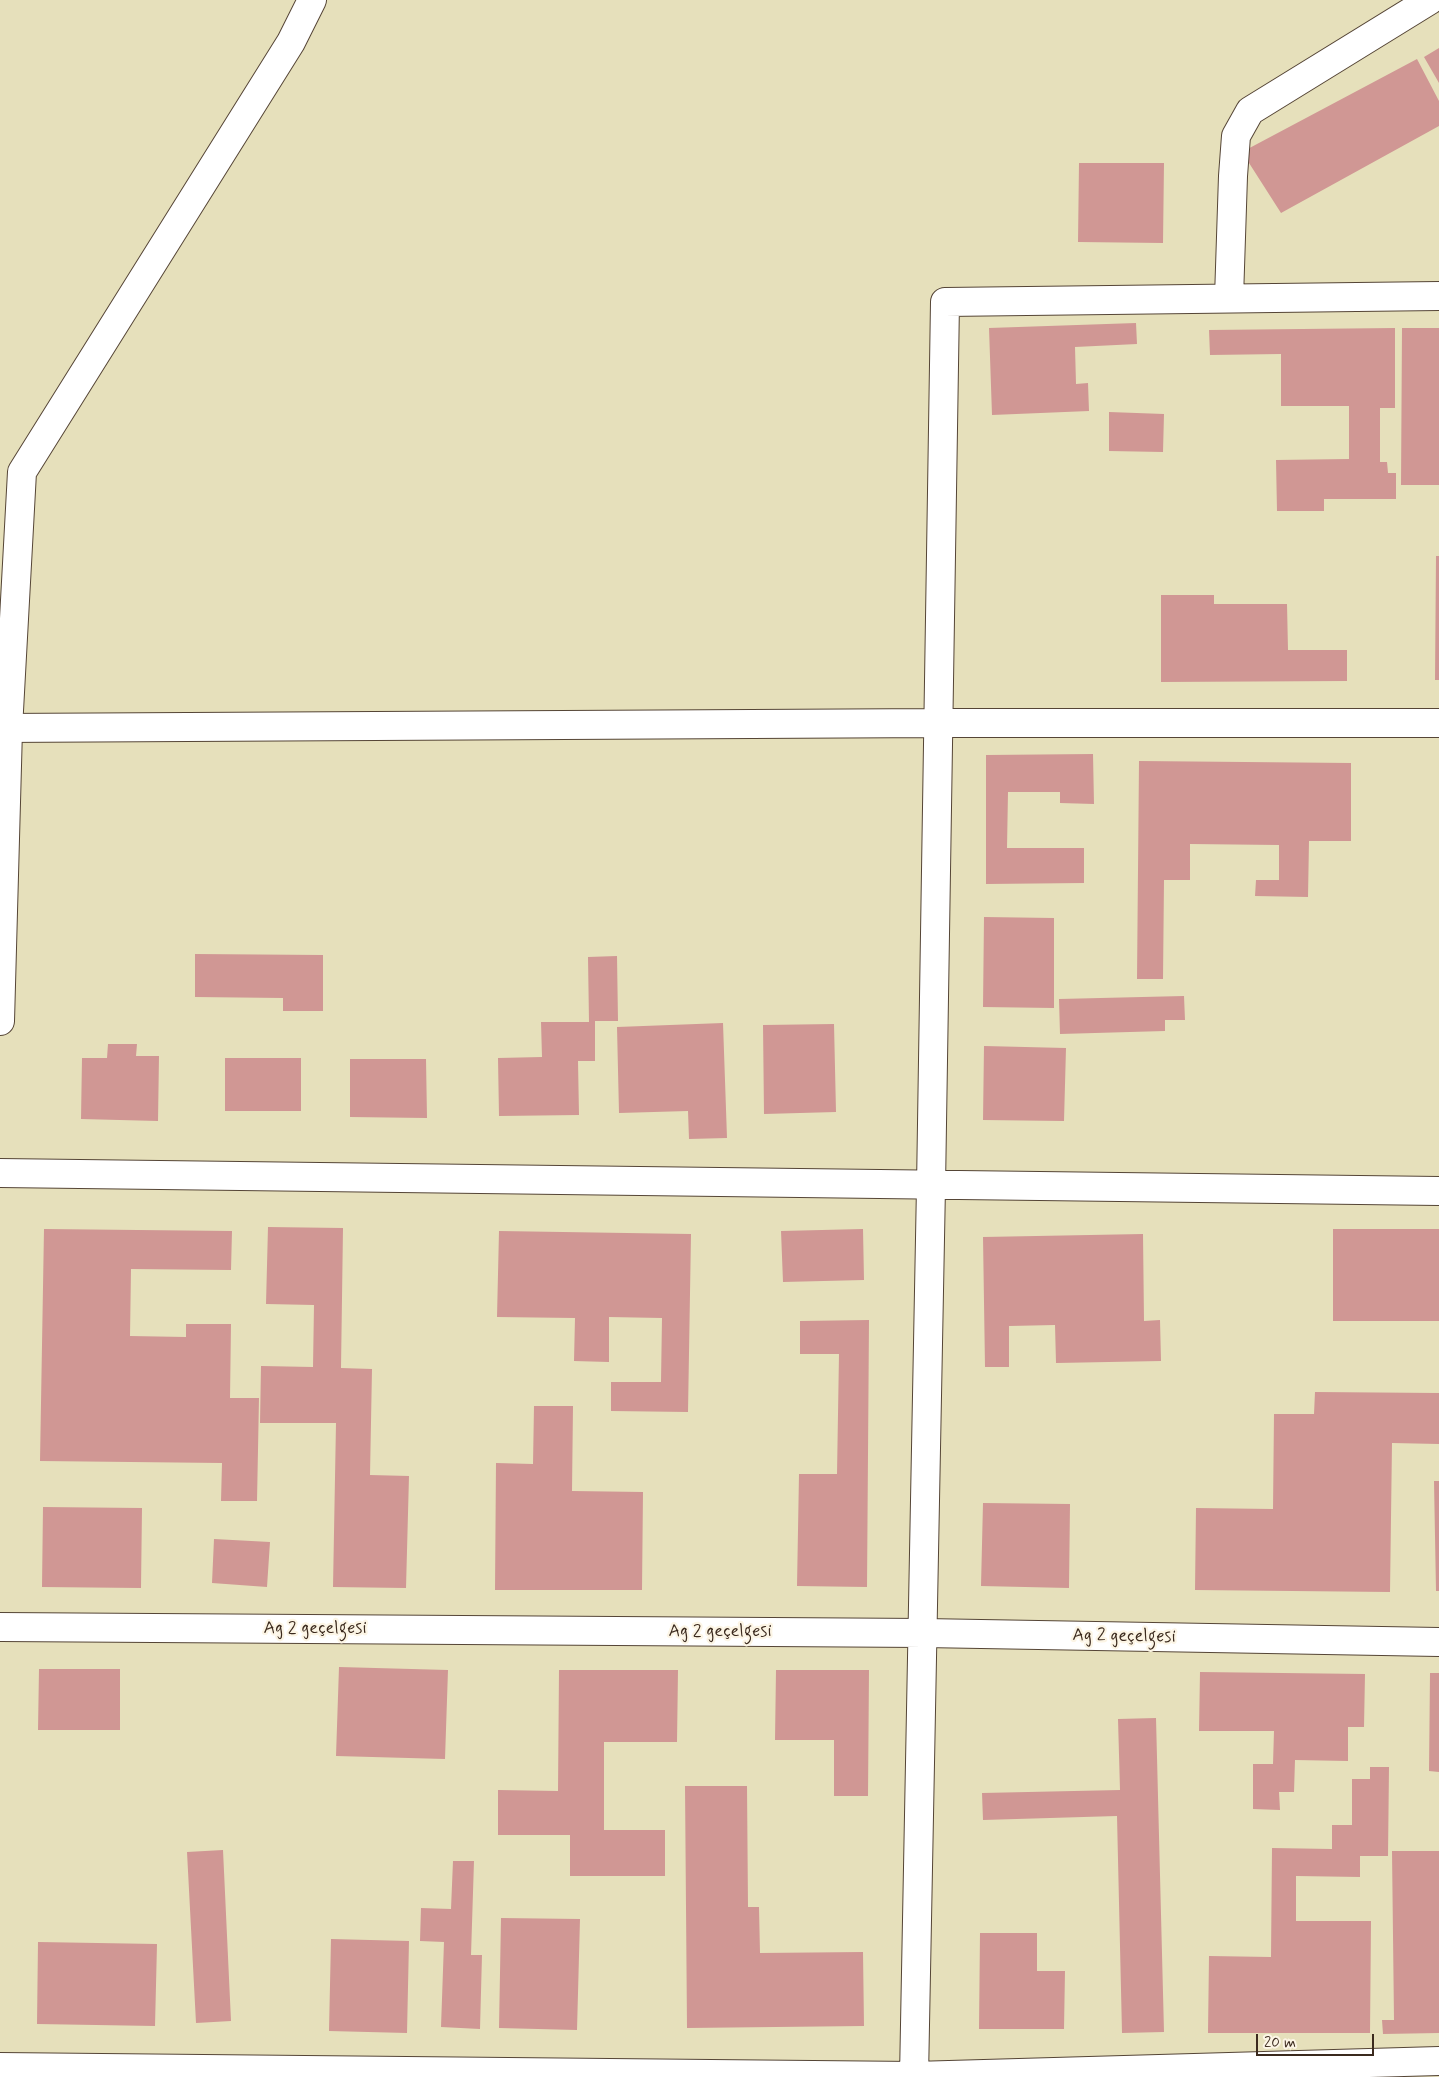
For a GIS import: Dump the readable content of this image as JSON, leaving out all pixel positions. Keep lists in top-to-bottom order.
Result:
{
  "streets": {
    "street": ["Ag 2 geçelgesi"]
  },
  "scale_bar": "20 m"
}
